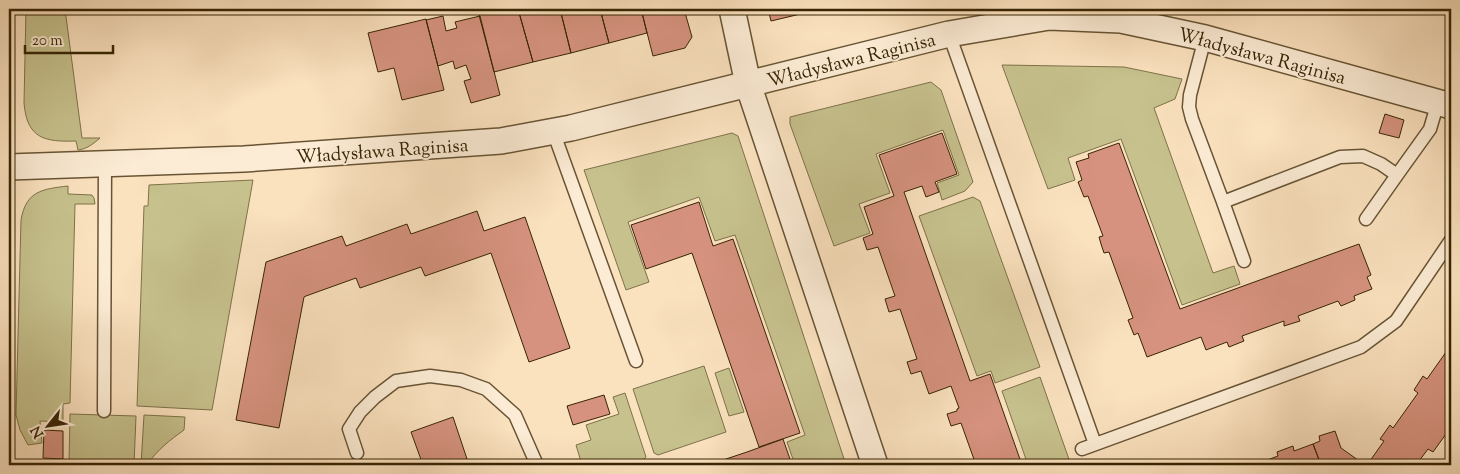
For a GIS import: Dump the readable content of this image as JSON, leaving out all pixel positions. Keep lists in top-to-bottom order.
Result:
{
  "streets": {
    "street": ["Władysława Raginisa"]
  },
  "scale_bar": "20 m",
  "north": "bottom left"
}
